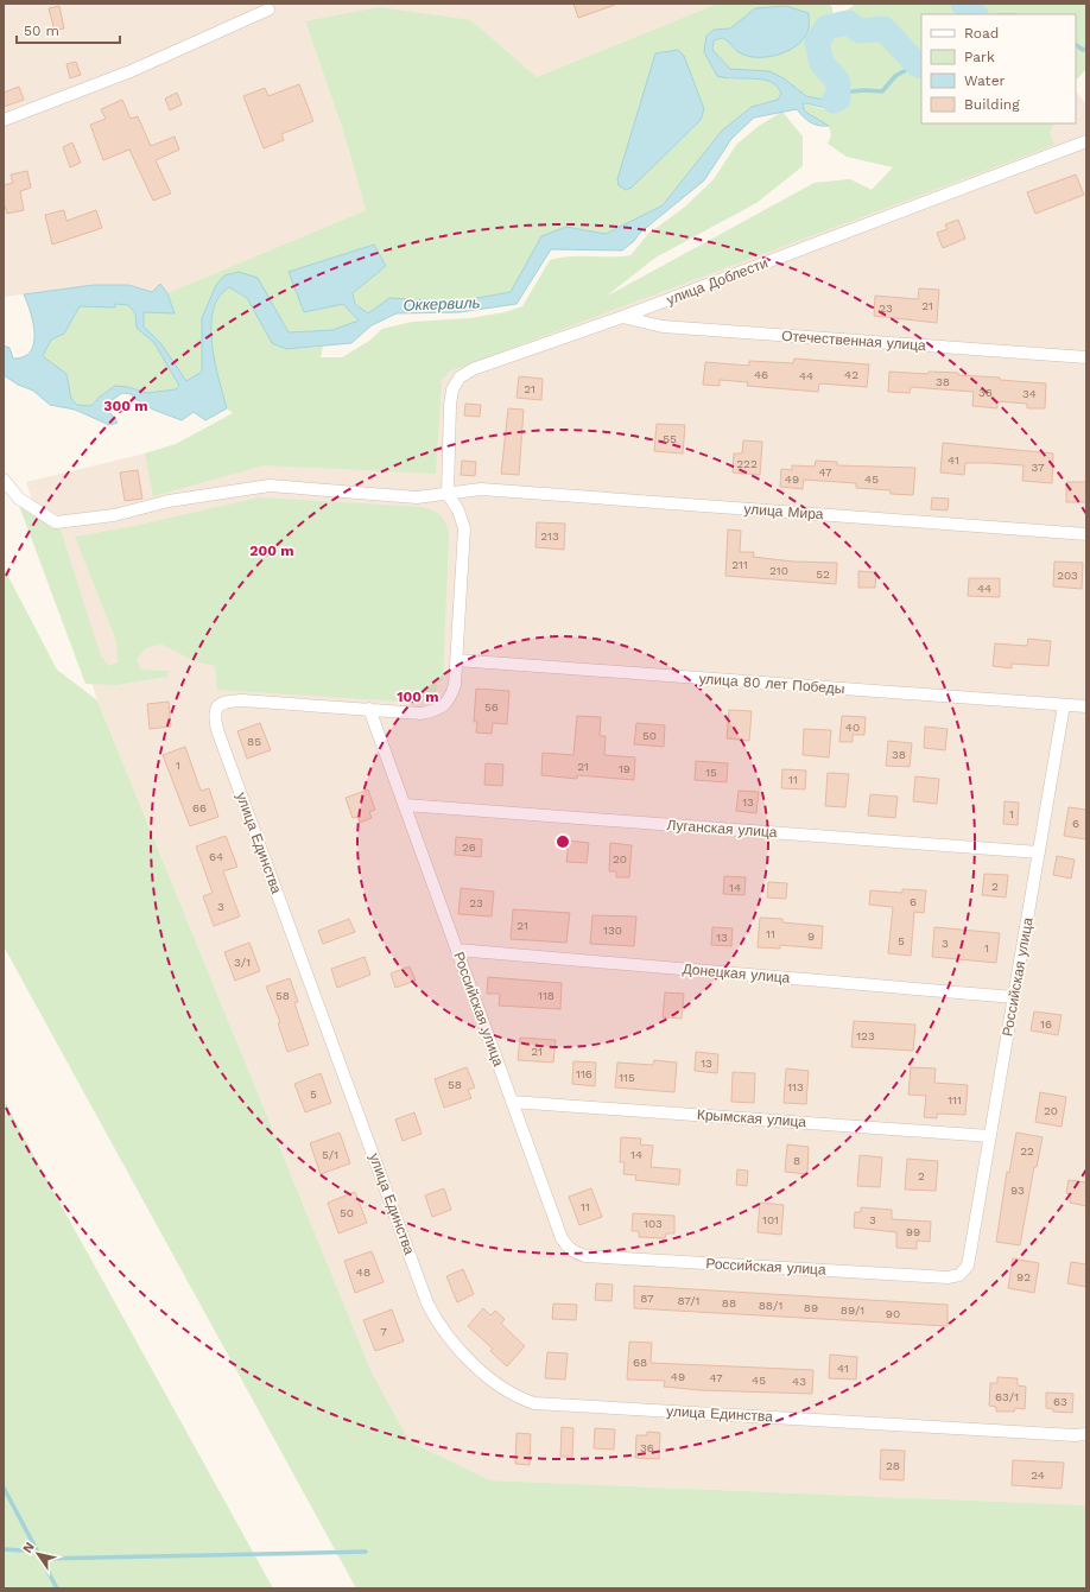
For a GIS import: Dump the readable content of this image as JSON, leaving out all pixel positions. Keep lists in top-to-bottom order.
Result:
{
  "streets": {
    "street": [
      "улица Доблести",
      "Отечественная улица",
      "улица Мира",
      "улица 80 лет Победы",
      "Луганская улица",
      "улица Единства",
      "Донецкая улица",
      "Российская улица",
      "Крымская улица"
    ]
  },
  "crossings": [
    ["улица Доблести", "Отечественная улица"],
    ["улица Доблести", "улица Мира"],
    ["улица Доблести", "улица Единства"],
    ["улица Мира", "улица Единства"],
    ["улица 80 лет Победы", "улица Единства"],
    ["улица 80 лет Победы", "Российская улица"],
    ["Луганская улица", "Российская улица"],
    ["улица Единства", "Российская улица"],
    ["Донецкая улица", "Российская улица"],
    ["Российская улица", "Крымская улица"]
  ],
  "water": ["Оккервиль"],
  "house_numbers": [
    "21",
    "23",
    "46",
    "42",
    "44",
    "38",
    "21",
    "36",
    "34",
    "55",
    "41",
    "222",
    "37",
    "47",
    "49",
    "45",
    "213",
    "211",
    "210",
    "52",
    "203",
    "44",
    "56",
    "40",
    "50",
    "85",
    "38",
    "1",
    "21",
    "19",
    "15",
    "11",
    "13",
    "66",
    "1",
    "6",
    "26",
    "64",
    "20",
    "2",
    "14",
    "6",
    "23",
    "3",
    "21",
    "130",
    "11",
    "9",
    "13",
    "5",
    "3",
    "1",
    "3/1",
    "58",
    "118",
    "16",
    "123",
    "21",
    "13",
    "116",
    "115",
    "58",
    "113",
    "5",
    "111",
    "20",
    "22",
    "5/1",
    "14",
    "8",
    "2",
    "93",
    "11",
    "50",
    "101",
    "3",
    "103",
    "99",
    "48",
    "92",
    "87",
    "87/1",
    "88",
    "88/1",
    "89",
    "89/1",
    "90",
    "7",
    "68",
    "41",
    "49",
    "47",
    "45",
    "43",
    "63/1",
    "63",
    "36",
    "28",
    "24"
  ],
  "legend": [
    "Road",
    "Park",
    "Water",
    "Building"
  ],
  "scale_bar": "50 m",
  "north": "top left",
  "rings": ["300 m", "200 m", "100 m"]
}
